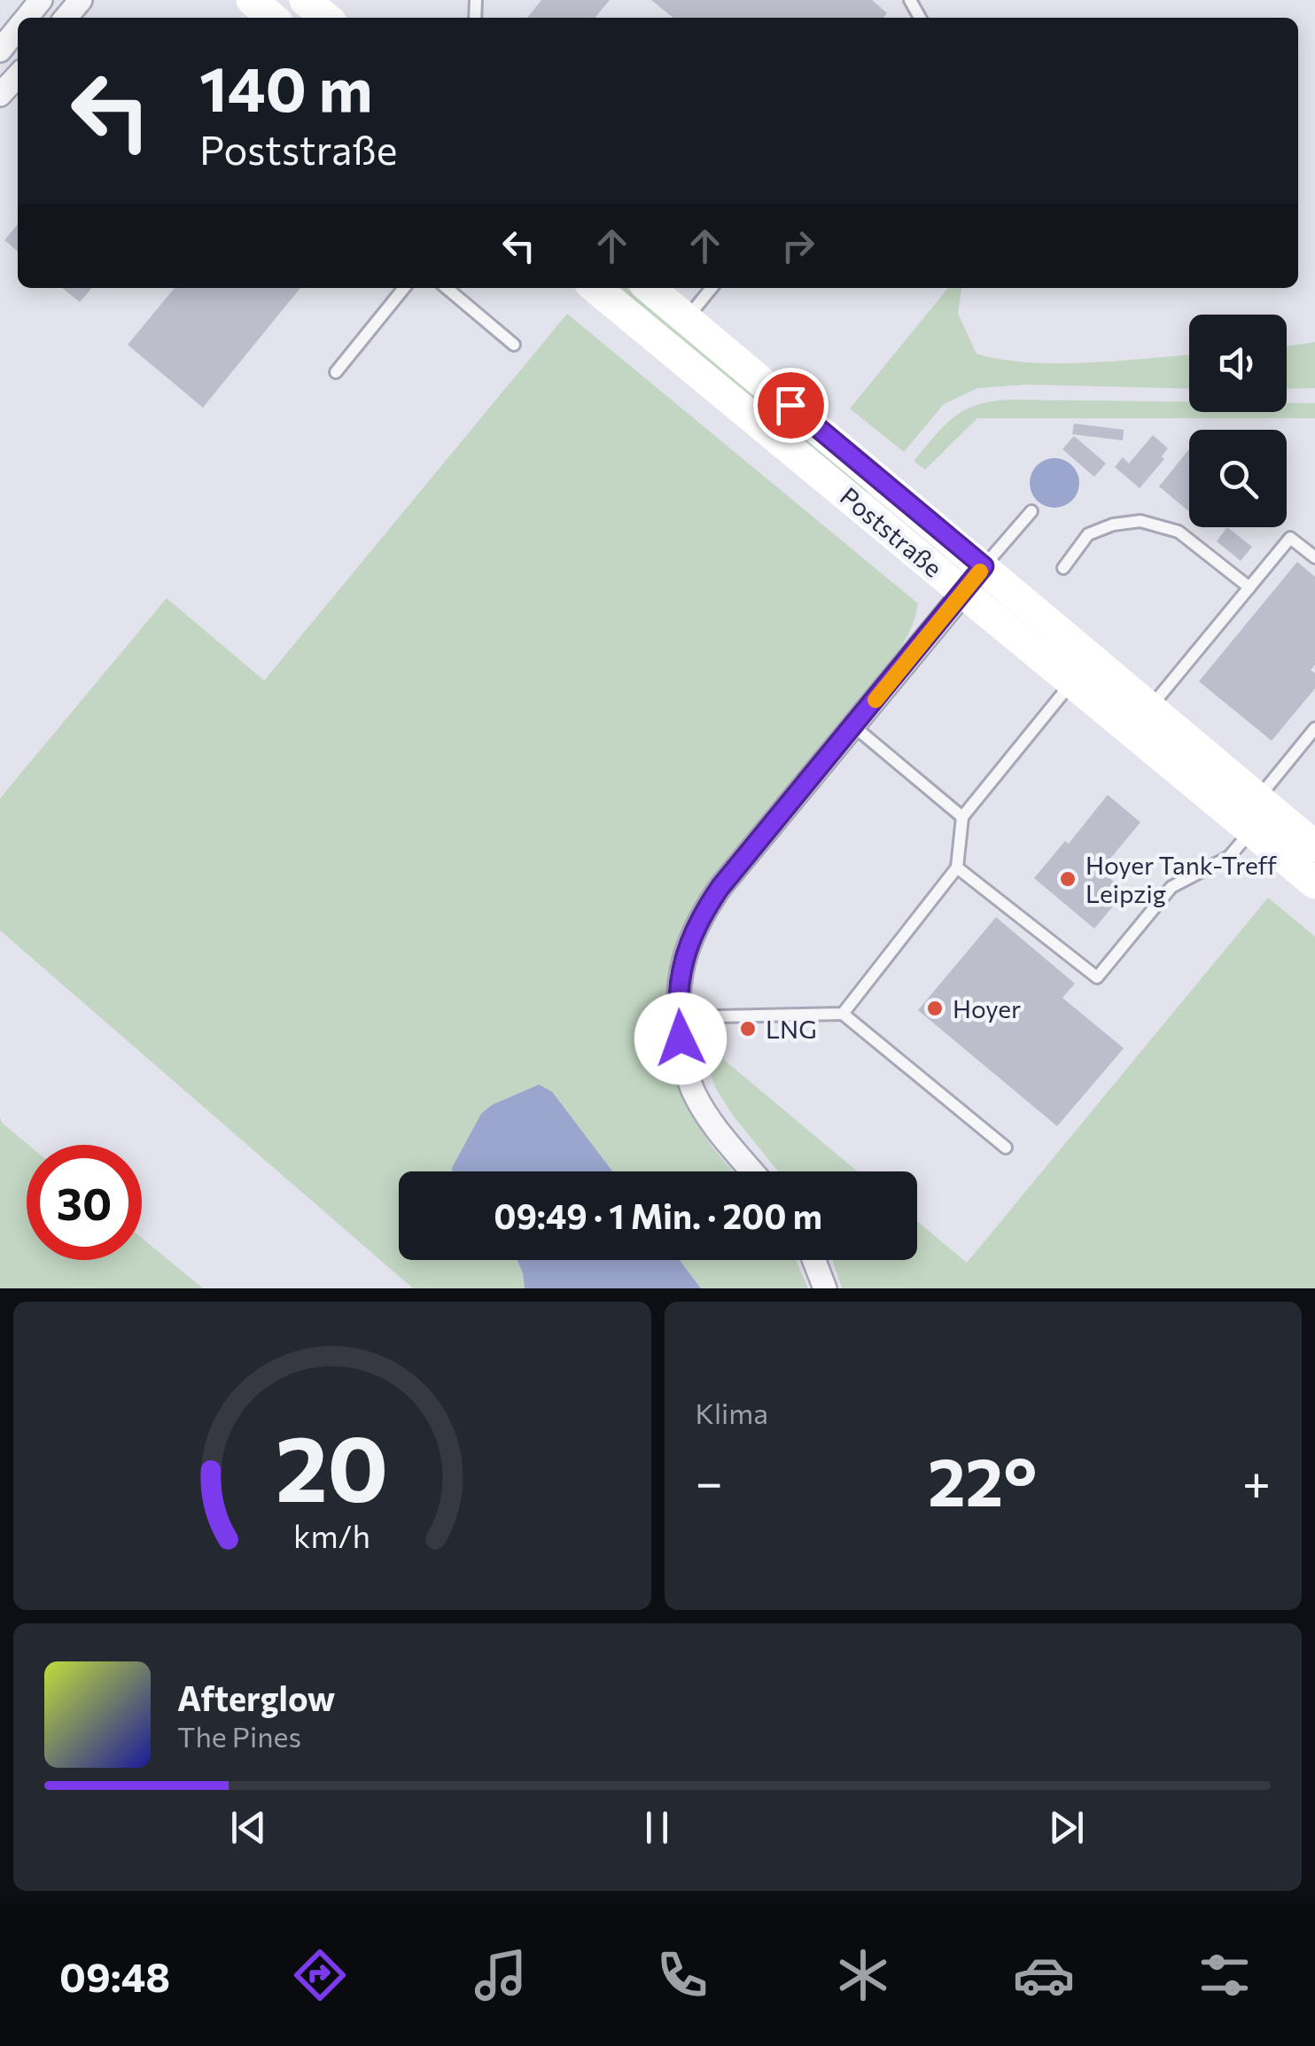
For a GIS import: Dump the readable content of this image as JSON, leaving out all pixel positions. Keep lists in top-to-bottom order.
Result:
{
  "streets": {
    "street": ["Poststraße"]
  },
  "places": ["Hoyer Tank-Treff Leipzig", "Hoyer", "LNG"],
  "page": {
    "turn": ["140 m", "Poststraße"],
    "limit": "30",
    "trip": "09:49 · 1 Min. · 200 m",
    "tile": "Klima",
    "heat": ["−", "22°", "+"],
    "song": ["Afterglow", "The Pines"],
    "tabs": "09:48",
    "gauge": ["20", "km/h"]
  }
}
